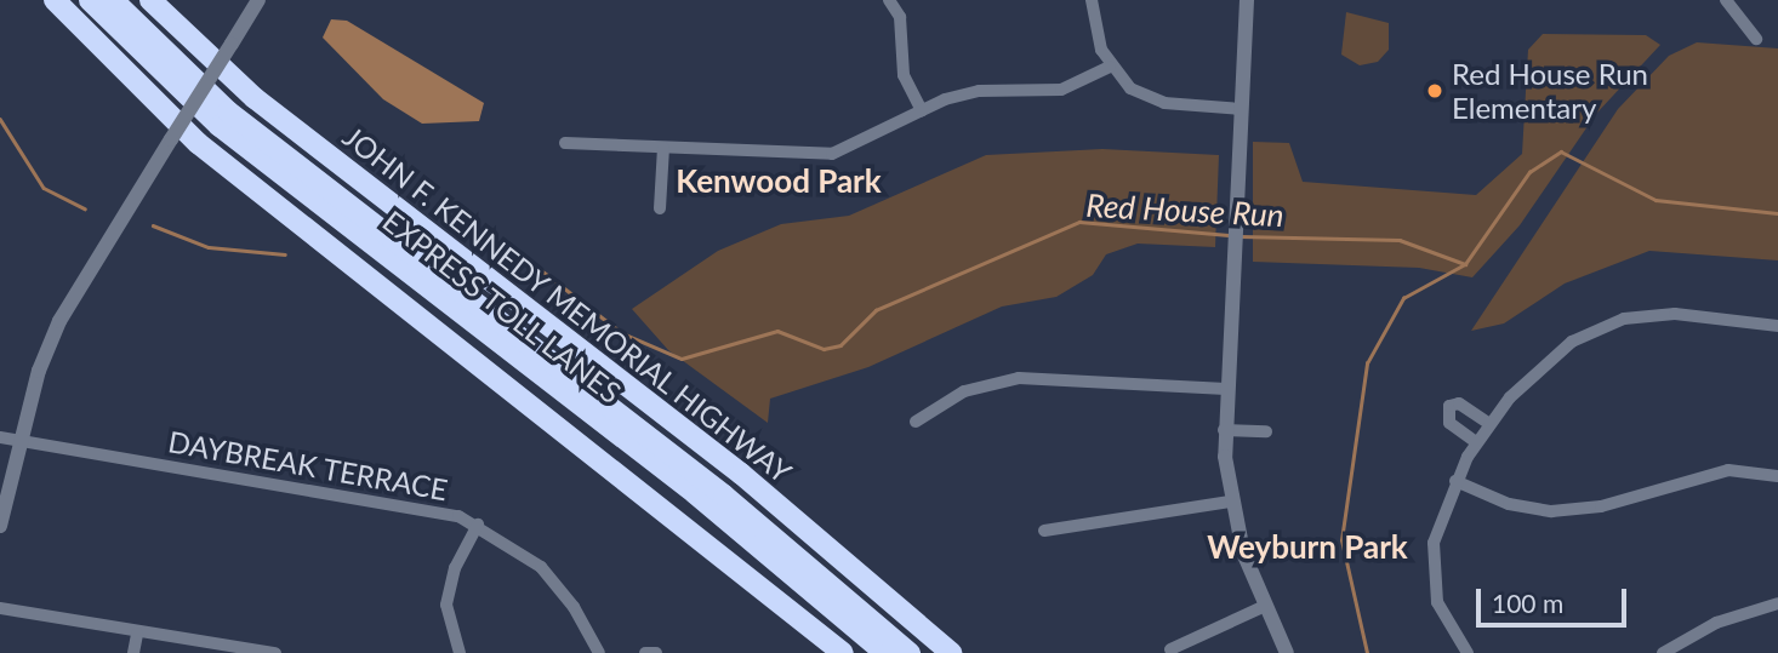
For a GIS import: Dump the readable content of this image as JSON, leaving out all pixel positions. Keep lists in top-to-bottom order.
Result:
{
  "streets": {
    "highway": ["JOHN F. KENNEDY MEMORIAL HIGHWAY", "EXPRESS TOLL LANES"],
    "street": ["DAYBREAK TERRACE"]
  },
  "districts": ["Kenwood Park", "Weyburn Park"],
  "water": ["Red House Run"],
  "places": ["Red House Run Elementary"],
  "scale_bar": "100 m"
}
